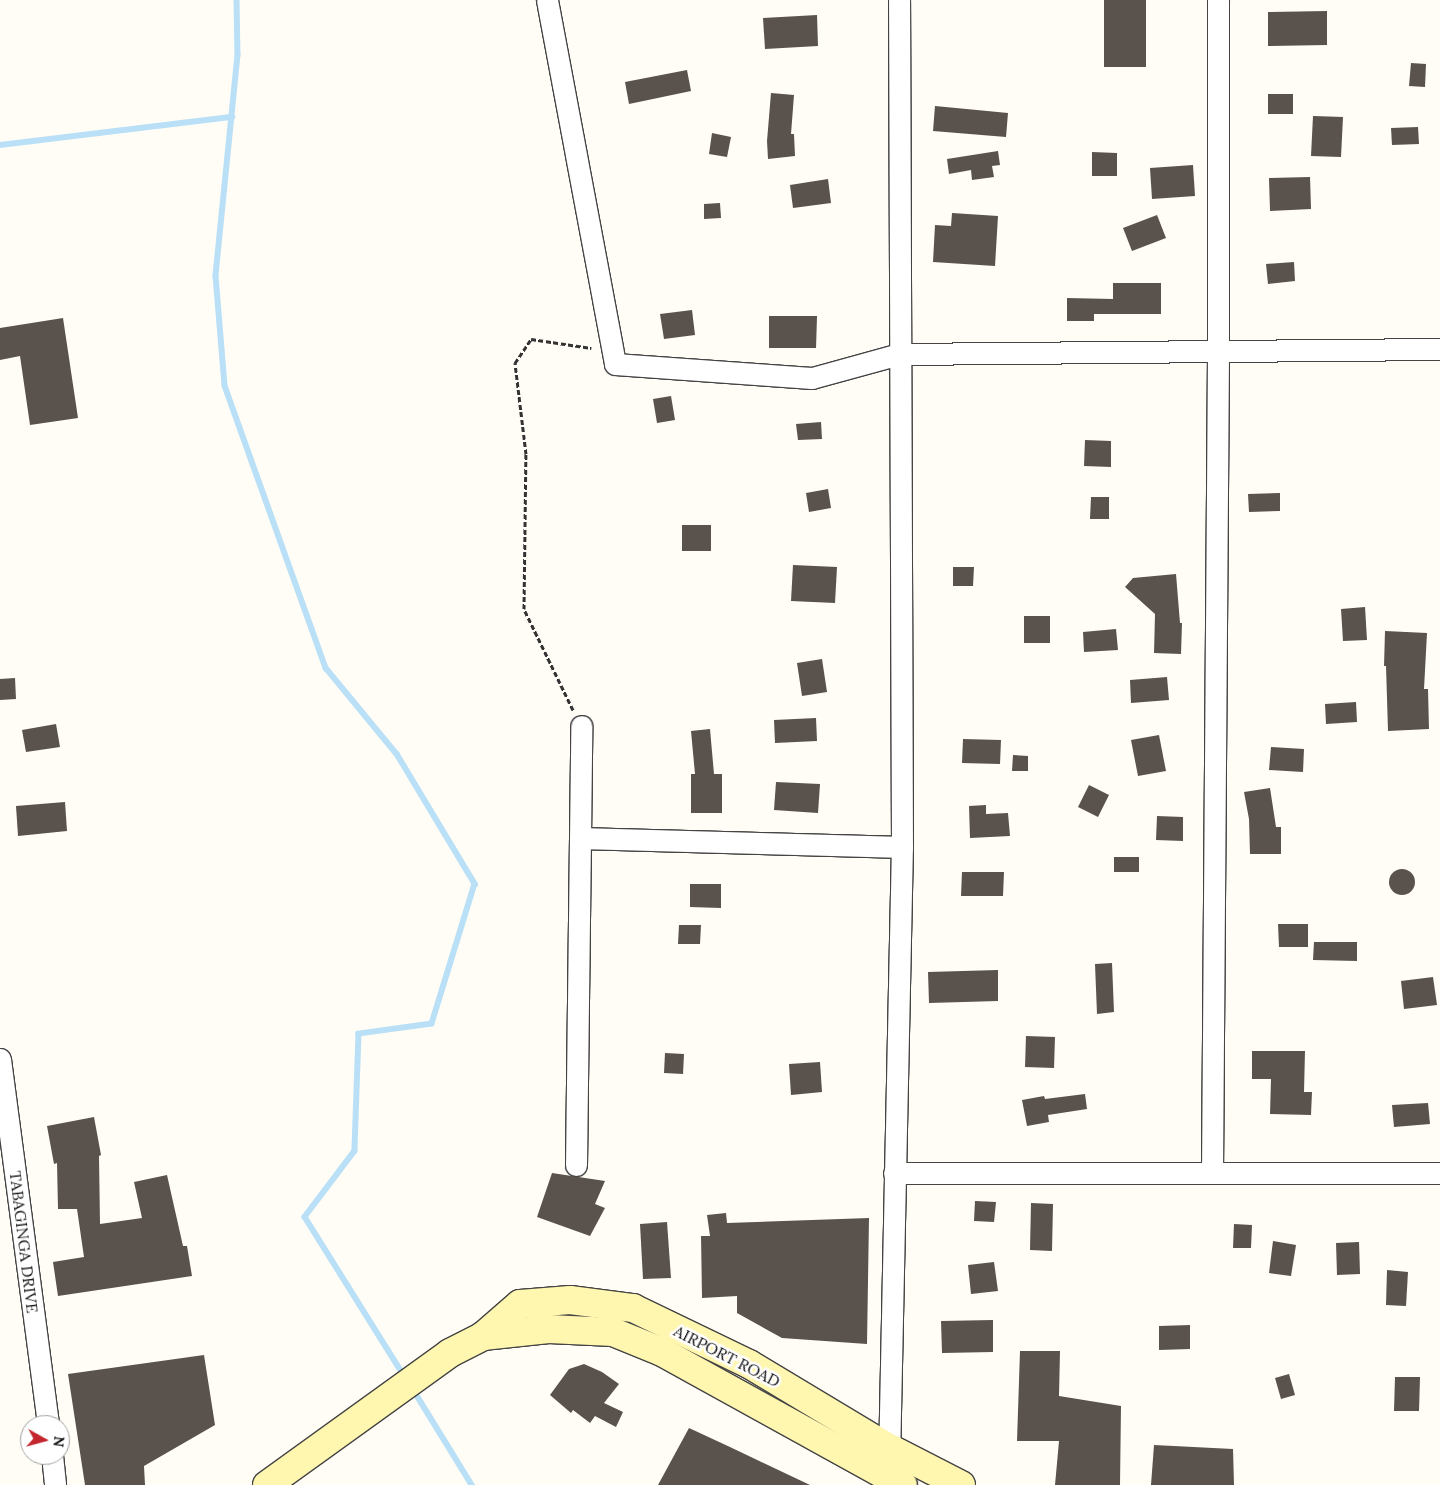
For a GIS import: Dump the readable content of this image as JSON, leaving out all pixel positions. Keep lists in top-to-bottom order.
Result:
{
  "streets": {
    "street": ["TABAGINGA DRIVE", "AIRPORT ROAD"]
  },
  "north": "right"
}
